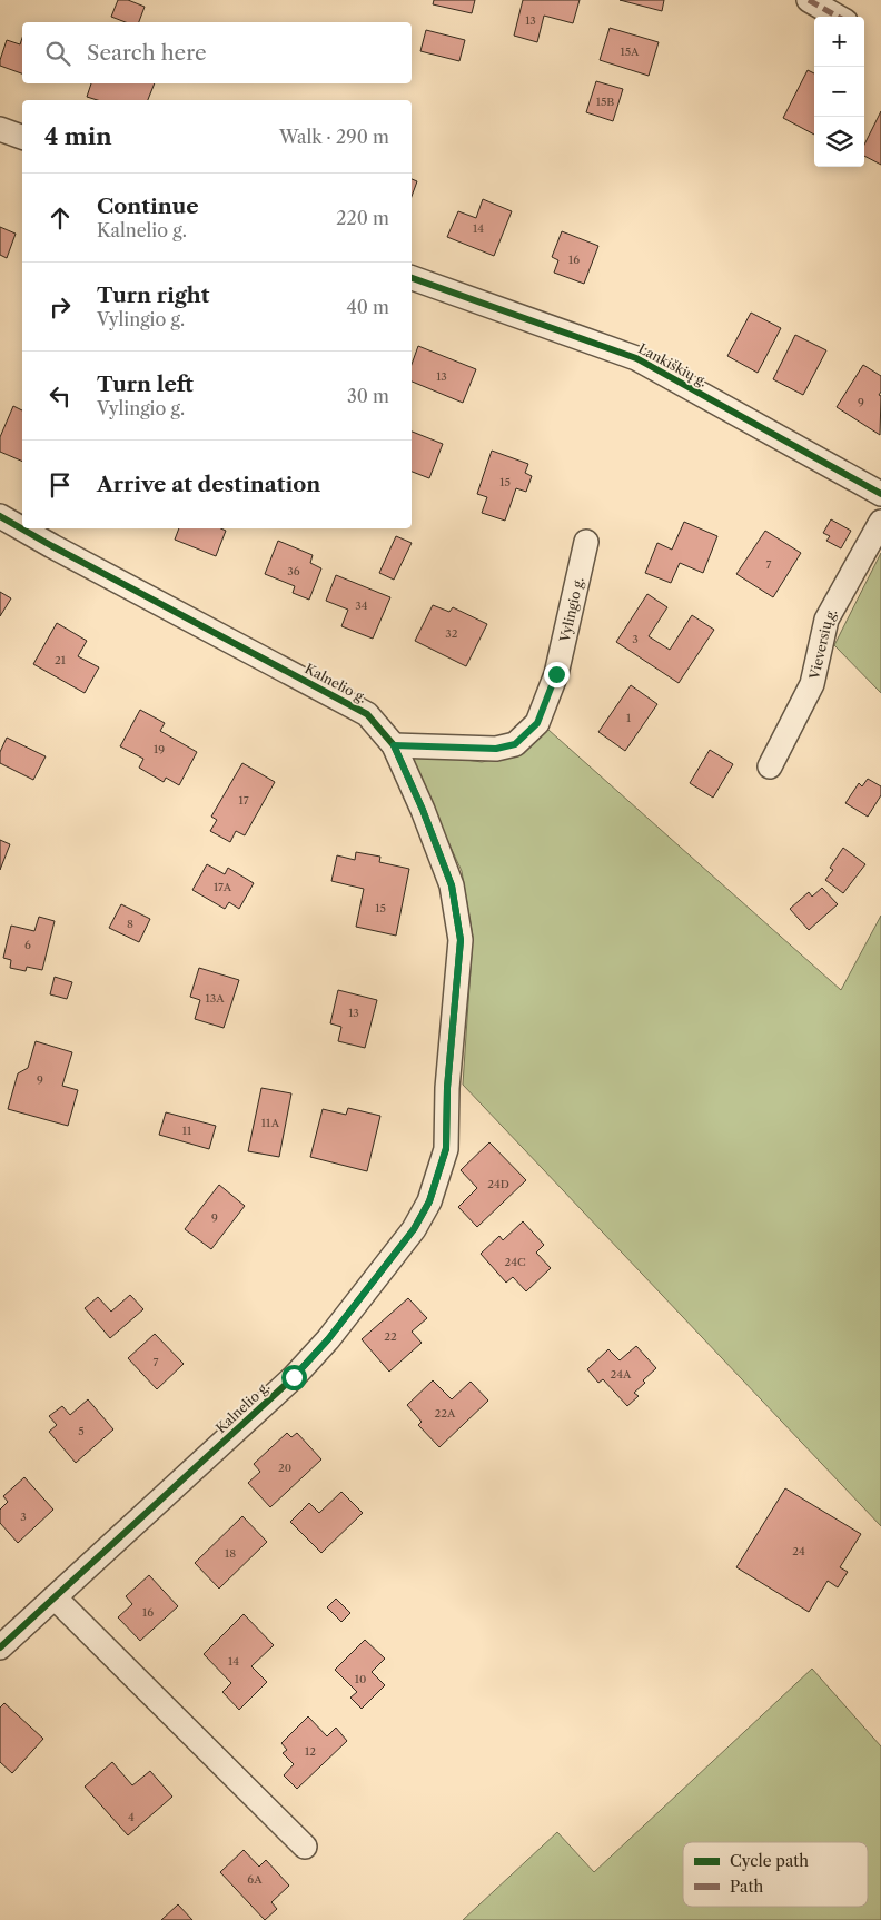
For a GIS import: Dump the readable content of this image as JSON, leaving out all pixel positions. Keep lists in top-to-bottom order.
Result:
{
  "streets": {
    "street": [
      "Lankiškių g.",
      "Vylingio g.",
      "Vieversių g.",
      "Kalnelio g."
    ]
  },
  "crossings": [
    ["Vylingio g.", "Kalnelio g."]
  ],
  "house_numbers": [
    "13",
    "15A",
    "15B",
    "14",
    "16",
    "13",
    "9",
    "15",
    "7",
    "36",
    "34",
    "32",
    "3",
    "21",
    "1",
    "19",
    "17",
    "17A",
    "15",
    "8",
    "6",
    "13A",
    "13",
    "9",
    "11A",
    "11",
    "24D",
    "9",
    "24C",
    "22",
    "7",
    "24A",
    "22A",
    "5",
    "20",
    "3",
    "24",
    "18",
    "16",
    "14",
    "10",
    "12",
    "4",
    "6A"
  ],
  "legend": ["Cycle path", "Path"],
  "page": {
    "map_buttons": ["+", "−"],
    "search": "Search here",
    "heading": ["4 min", "Walk · 290 m"],
    "list": [
      ["Continue", "Kalnelio g.", "220 m"],
      ["Turn right", "Vylingio g.", "40 m"],
      ["Turn left", "Vylingio g.", "30 m"],
      "Arrive at destination"
    ]
  }
}
